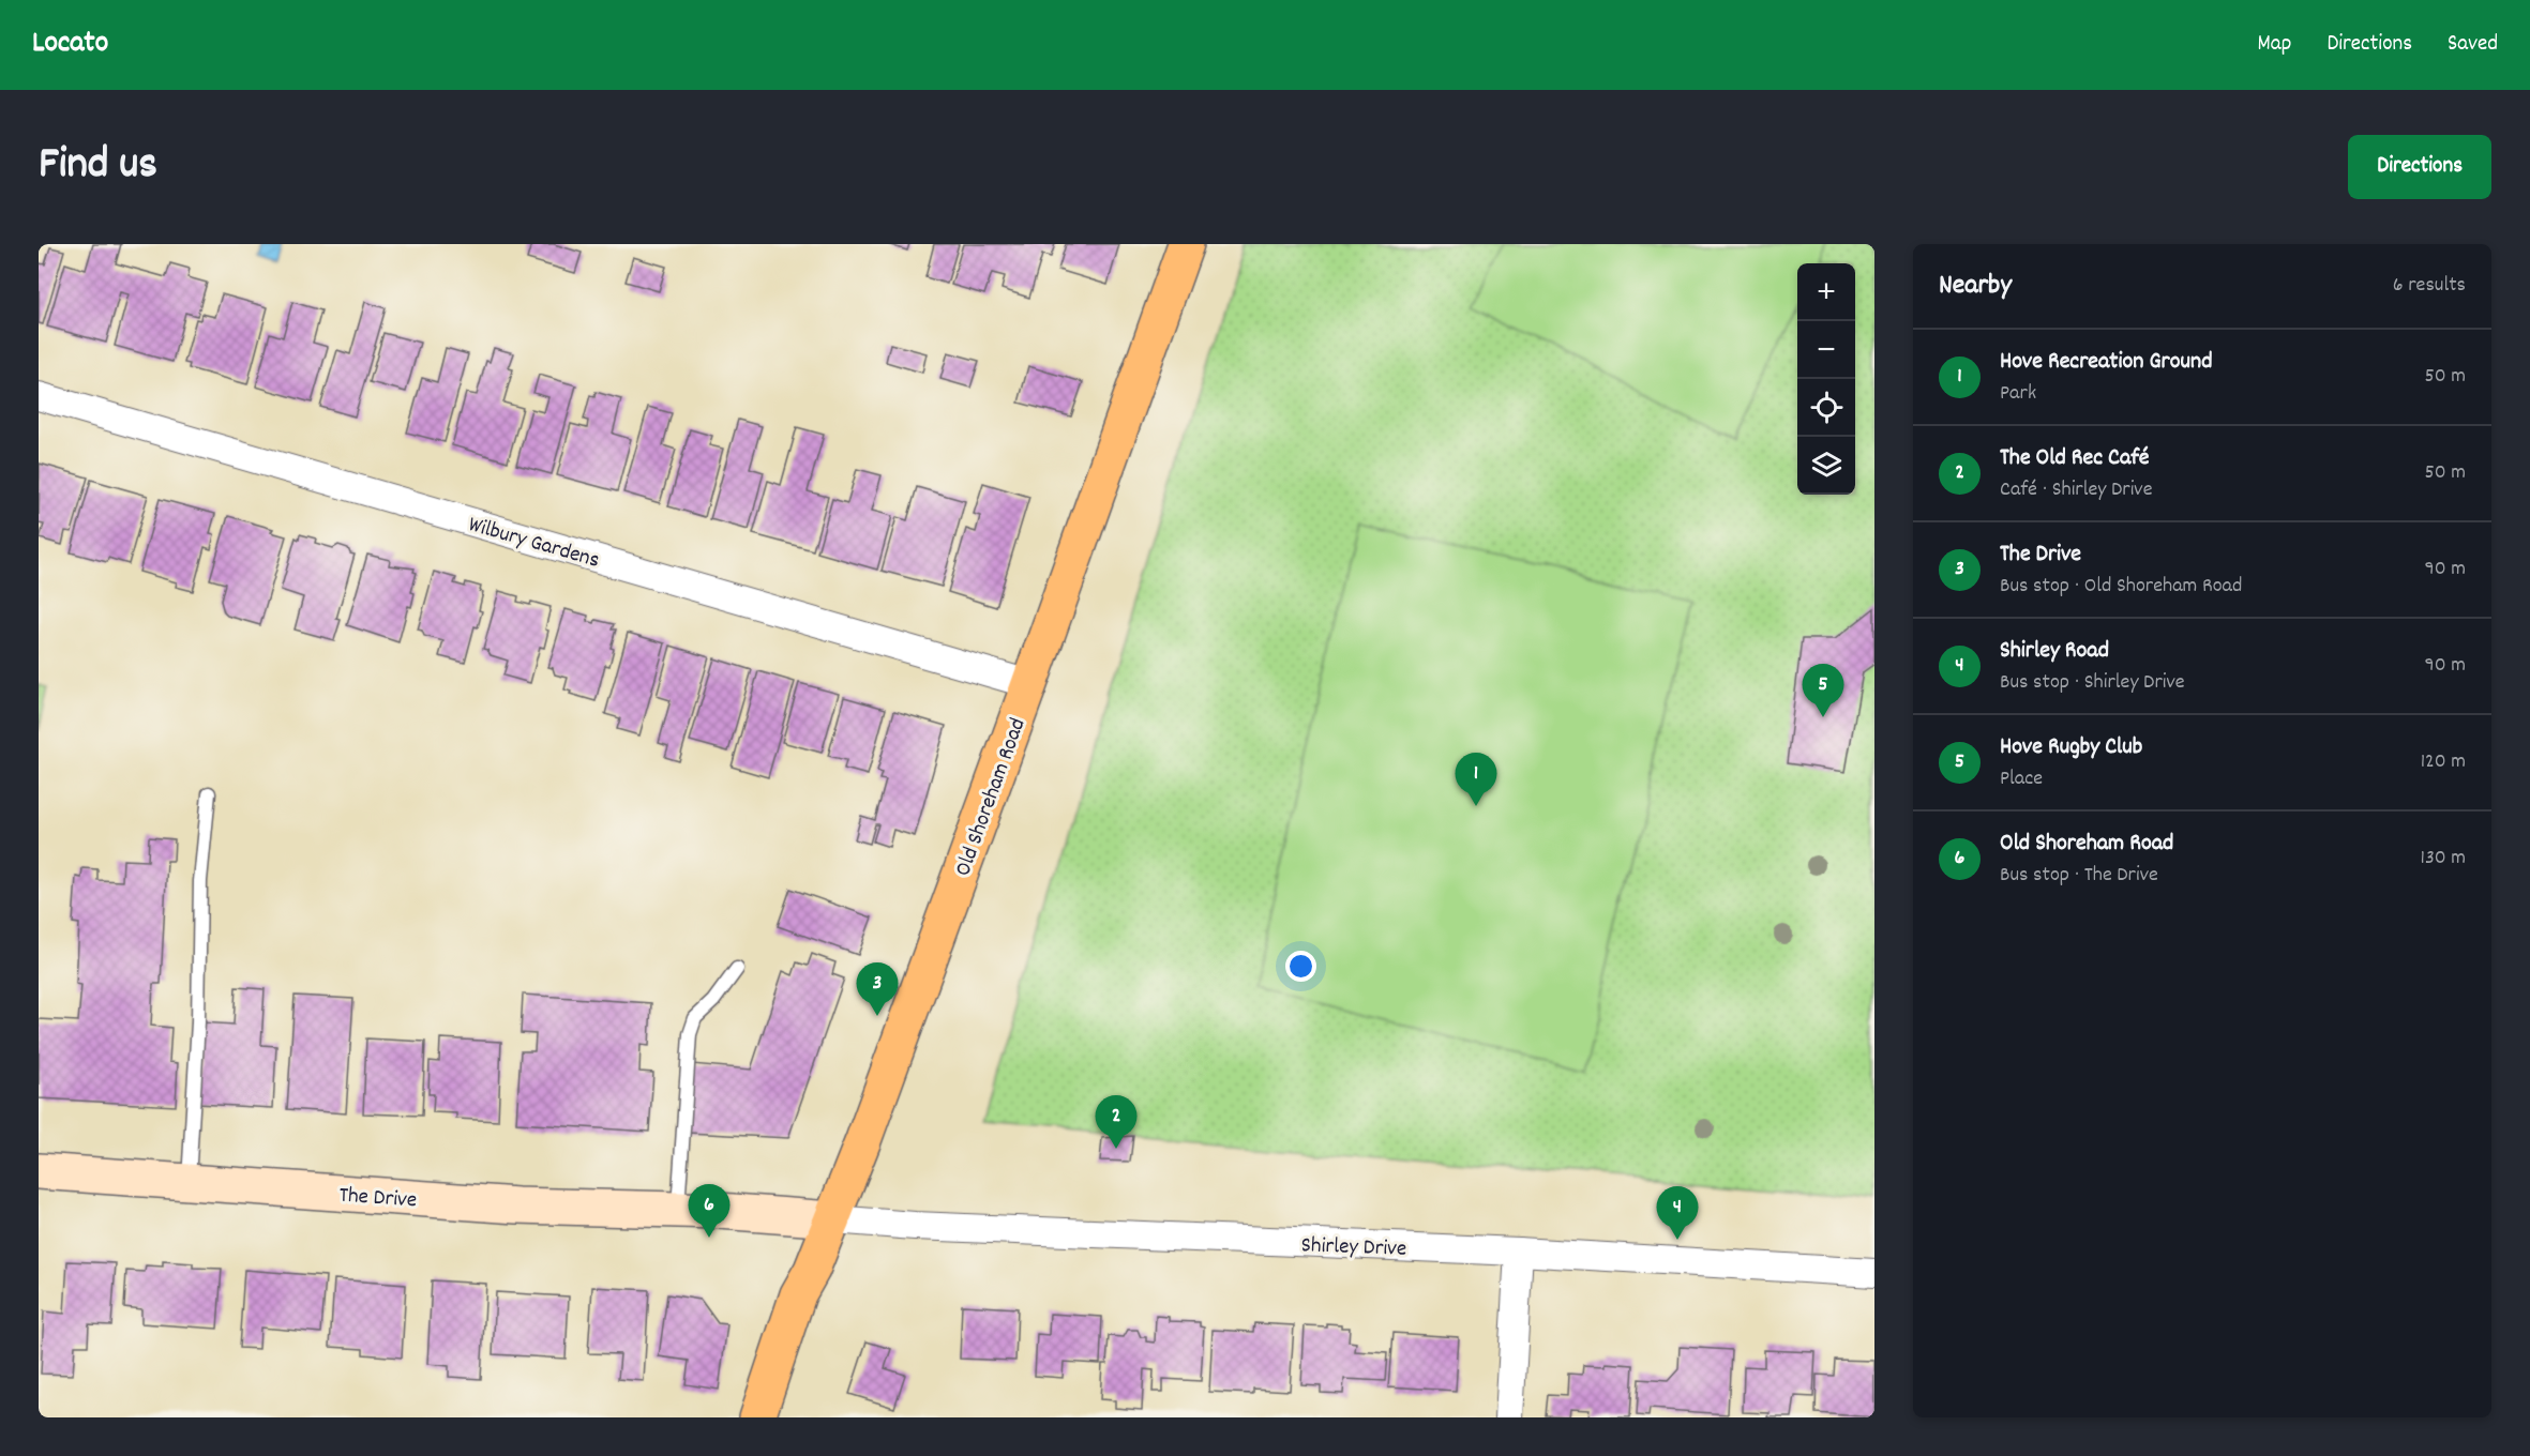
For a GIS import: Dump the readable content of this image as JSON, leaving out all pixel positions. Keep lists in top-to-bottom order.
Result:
{
  "streets": {
    "main road": ["Old Shoreham Road", "The Drive"],
    "street": ["Wilbury Gardens", "Shirley Drive"]
  },
  "crossings": [
    ["Wilbury Gardens", "Old Shoreham Road"],
    ["Old Shoreham Road", "The Drive"],
    ["Old Shoreham Road", "Shirley Drive"],
    ["The Drive", "Shirley Drive"]
  ],
  "page": {
    "header": "Locato",
    "nav": ["Map", "Directions", "Saved"],
    "title": "Find us",
    "buttons": "Directions",
    "heading": ["Nearby", "6 results"],
    "map_buttons": ["+", "−"],
    "list": [
      {
        "mark": "1",
        "name": "Hove Recreation Ground",
        "note": "Park",
        "value": "50 m"
      },
      {
        "mark": "2",
        "name": "The Old Rec Café",
        "note": "Café · Shirley Drive",
        "value": "50 m"
      },
      {
        "mark": "3",
        "name": "The Drive",
        "note": "Bus stop · Old Shoreham Road",
        "value": "90 m"
      },
      {
        "mark": "4",
        "name": "Shirley Road",
        "note": "Bus stop · Shirley Drive",
        "value": "90 m"
      },
      {
        "mark": "5",
        "name": "Hove Rugby Club",
        "note": "Place",
        "value": "120 m"
      },
      {
        "mark": "6",
        "name": "Old Shoreham Road",
        "note": "Bus stop · The Drive",
        "value": "130 m"
      }
    ],
    "pins": [
      "5",
      "1",
      "3",
      "2",
      "6",
      "4"
    ]
  }
}
